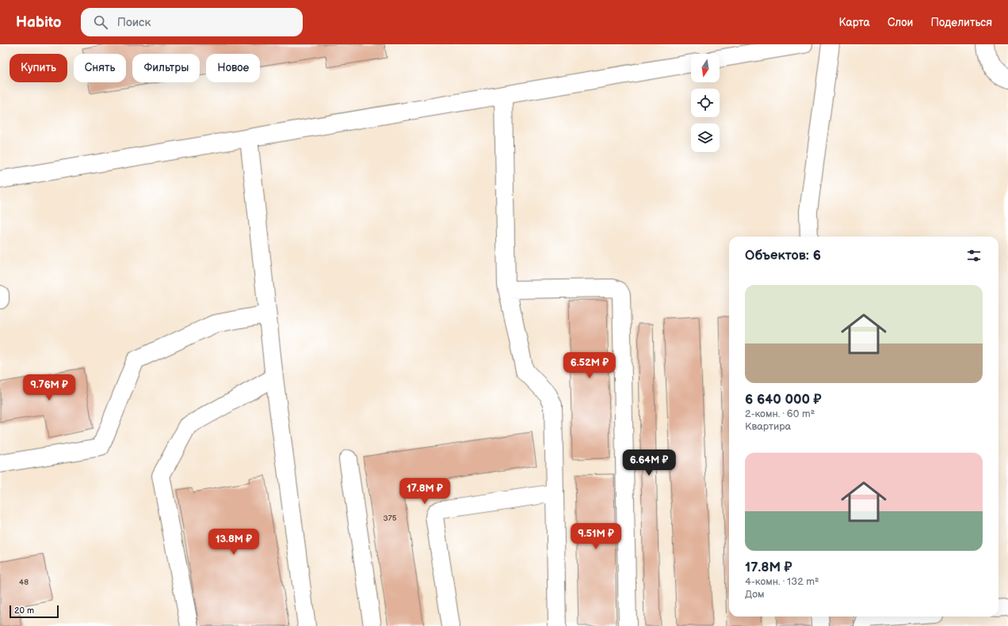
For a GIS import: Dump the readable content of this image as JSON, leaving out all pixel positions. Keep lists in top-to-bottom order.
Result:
{
  "house_numbers": ["375", "48"],
  "scale_bar": "20 m",
  "north": "bottom",
  "page": {
    "header": "Habito",
    "search": "Поиск",
    "nav": ["Карта", "Слои", "Поделиться"],
    "chip": [
      "Купить",
      "Снять",
      "Фильтры",
      "Новое"
    ],
    "heading": "Объектов: 6",
    "list": [
      {
        "name": "6 640 000 ₽",
        "note": "2-комн. · 60 m² · Квартира"
      },
      {
        "name": "17.8M ₽",
        "note": "4-комн. · 132 m² · Дом"
      }
    ],
    "price": [
      "6.52M ₽",
      "9.76M ₽",
      "6.64M ₽",
      "17.8M ₽",
      "9.51M ₽",
      "13.8M ₽"
    ],
    "scale": "20 m"
  }
}
